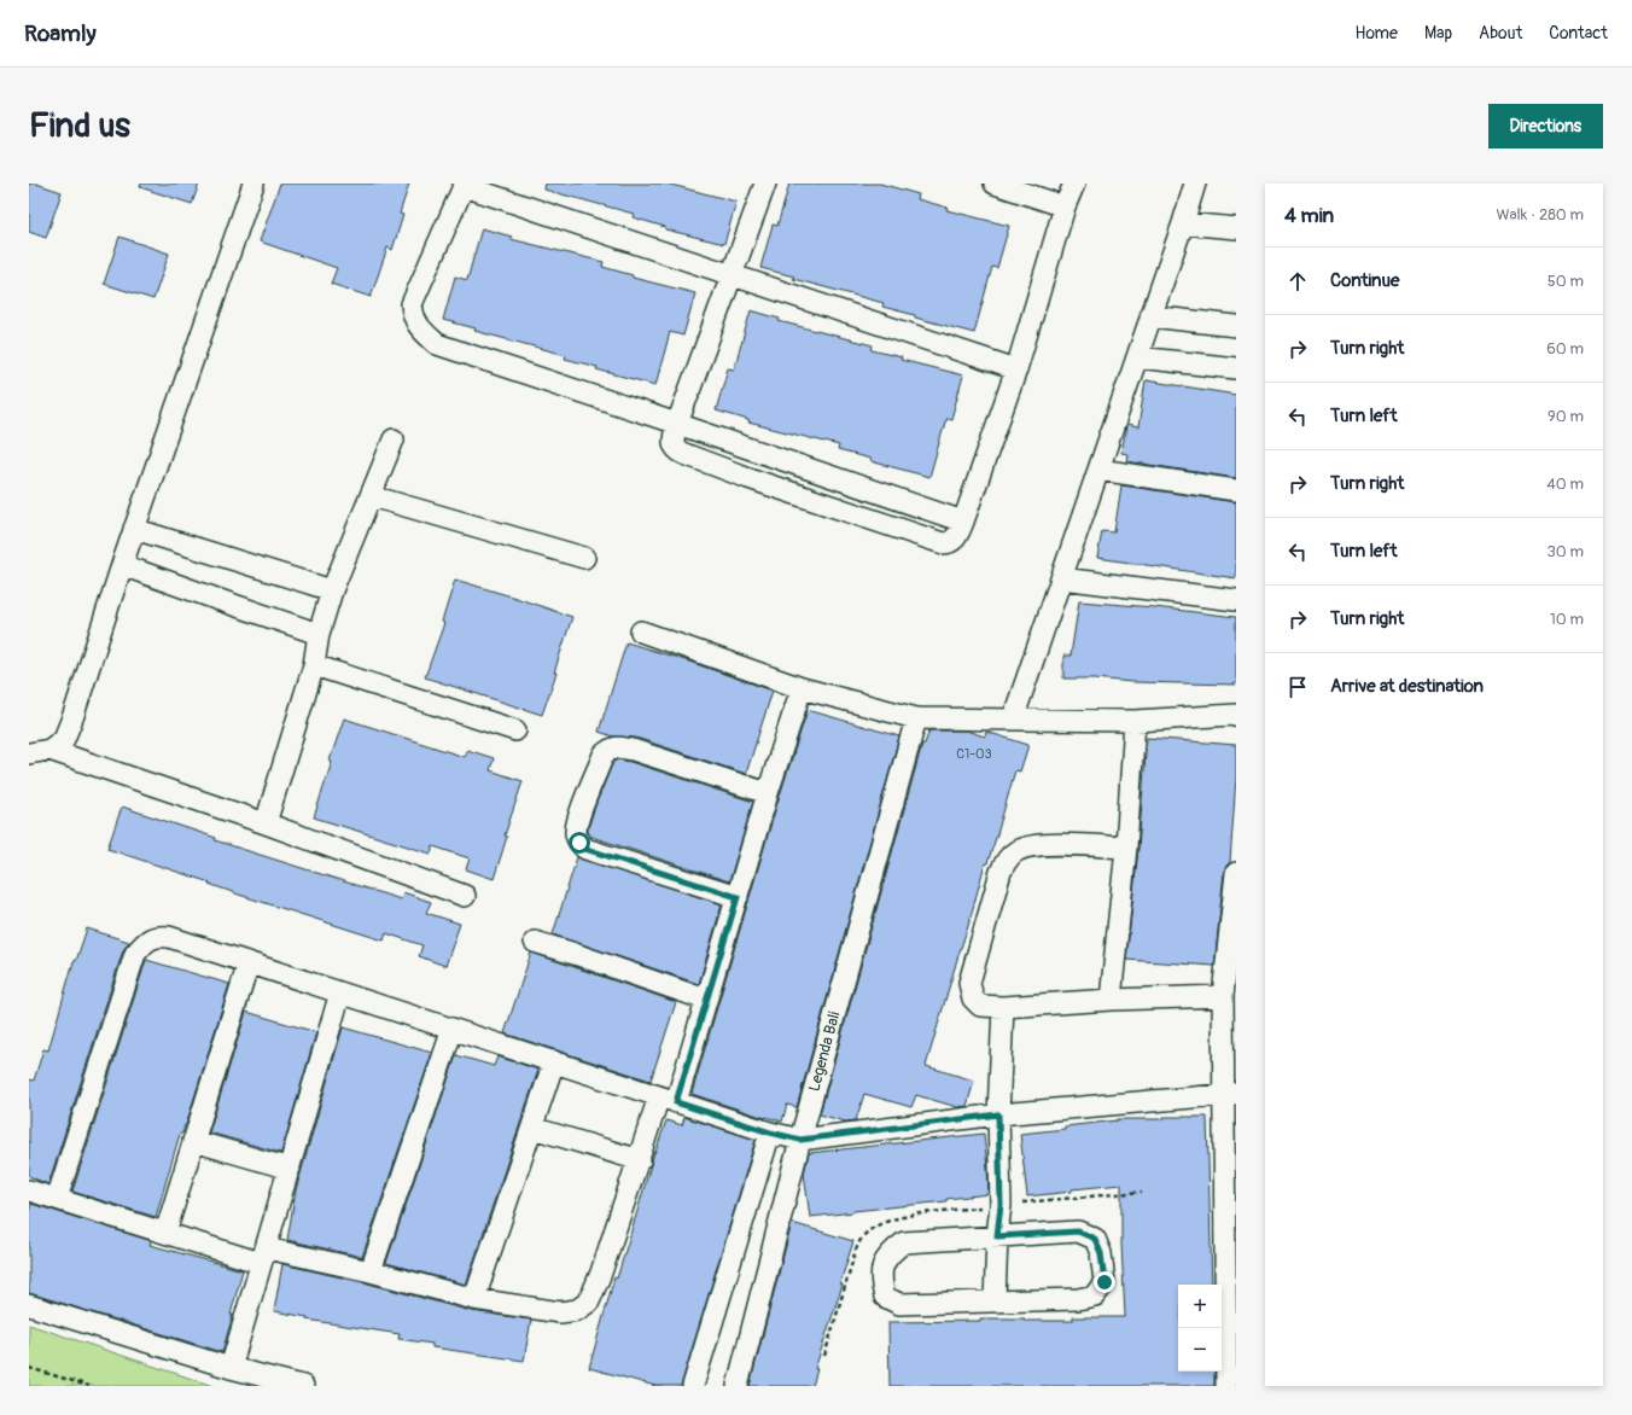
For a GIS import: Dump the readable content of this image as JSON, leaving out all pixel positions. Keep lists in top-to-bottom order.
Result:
{
  "streets": {
    "street": ["Legenda Bali"]
  },
  "house_numbers": ["C1-03"],
  "page": {
    "header": "Roamly",
    "nav": [
      "Home",
      "Map",
      "About",
      "Contact"
    ],
    "buttons": "Directions",
    "title": "Find us",
    "heading": ["4 min", "Walk · 280 m"],
    "list": [
      ["Continue", "50 m"],
      ["Turn right", "60 m"],
      ["Turn left", "90 m"],
      ["Turn right", "40 m"],
      ["Turn left", "30 m"],
      ["Turn right", "10 m"],
      "Arrive at destination"
    ],
    "map_buttons": ["+", "−"]
  }
}
